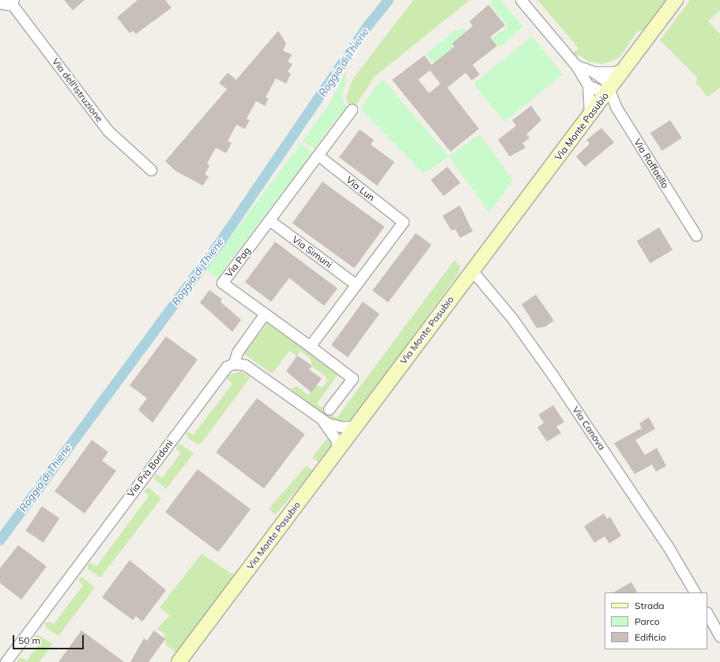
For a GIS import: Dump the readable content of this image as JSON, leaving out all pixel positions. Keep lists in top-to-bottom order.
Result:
{
  "streets": {
    "main road": ["Via Monte Pasubio"],
    "street": [
      "Via dell'Istruzione",
      "Via Raffaello",
      "Via Lun",
      "Via Simuni",
      "Via Pag",
      "Via Canova",
      "Via Prà Bordoni"
    ]
  },
  "crossings": [
    ["Via Monte Pasubio", "Via Raffaello"],
    ["Via Monte Pasubio", "Via Canova"],
    ["Via Lun", "Via Simuni"],
    ["Via Lun", "Via Pag"],
    ["Via Simuni", "Via Pag"]
  ],
  "water": ["Roggia di Thiene"],
  "legend": ["Strada", "Parco", "Edificio"],
  "scale_bar": "50 m"
}
